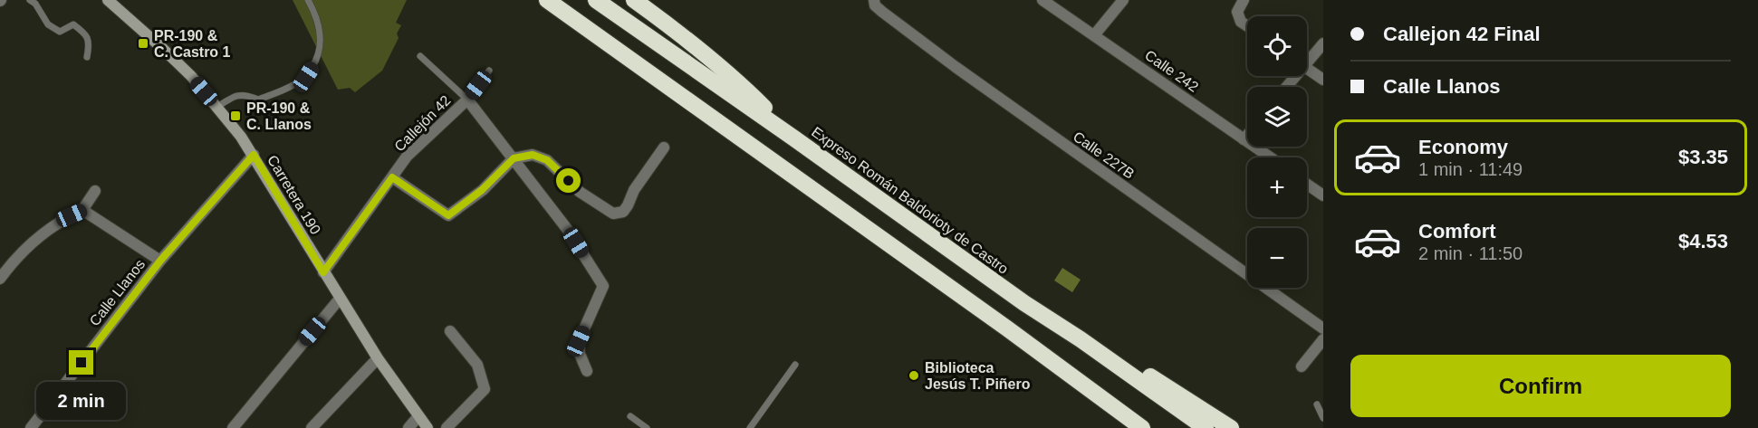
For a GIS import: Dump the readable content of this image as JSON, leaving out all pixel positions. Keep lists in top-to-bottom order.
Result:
{
  "streets": {
    "highway": ["Expreso Román Baldorioty de Castro"],
    "street": [
      "Calle 242",
      "Callejón 42",
      "Calle 227B",
      "Carretera 190",
      "Calle Llanos"
    ]
  },
  "crossings": [
    ["Callejón 42", "Carretera 190"],
    ["Carretera 190", "Calle Llanos"]
  ],
  "places": {
    "transit": ["PR-190 & C. Castro 1", "PR-190 & C. Llanos"],
    "other": ["Biblioteca Jesús T. Piñero"]
  },
  "page": {
    "banner": ["Callejon 42 Final", "Calle Llanos"],
    "map_buttons": ["+", "−"],
    "list": [
      {
        "name": "Economy",
        "note": "1 min · 11:49",
        "value": "$3.35"
      },
      {
        "name": "Comfort",
        "note": "2 min · 11:50",
        "value": "$4.53"
      }
    ],
    "buttons": "Confirm",
    "bubble": "2 min"
  }
}
